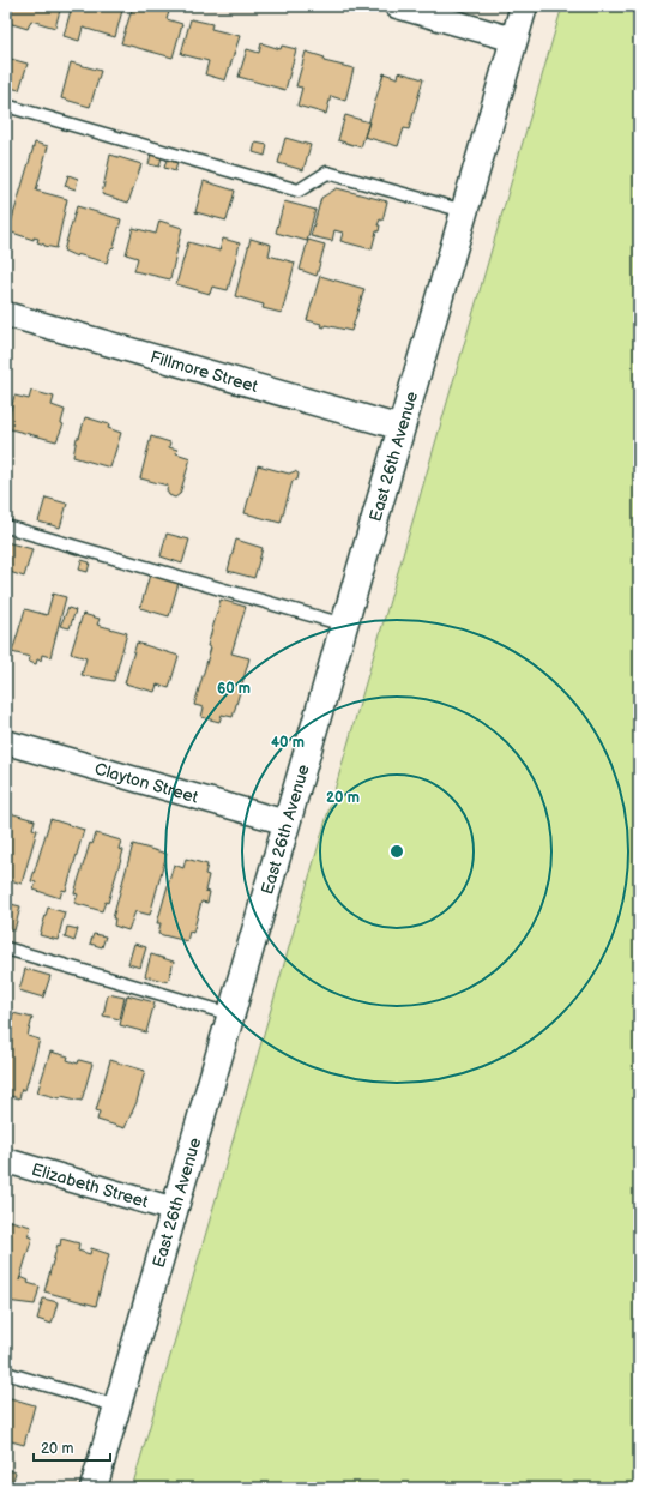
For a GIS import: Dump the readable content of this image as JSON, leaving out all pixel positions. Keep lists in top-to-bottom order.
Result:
{
  "streets": {
    "street": [
      "Fillmore Street",
      "East 26th Avenue",
      "Clayton Street",
      "Elizabeth Street"
    ]
  },
  "crossings": [
    ["Fillmore Street", "East 26th Avenue"],
    ["East 26th Avenue", "Clayton Street"],
    ["East 26th Avenue", "Elizabeth Street"]
  ],
  "scale_bar": "20 m",
  "rings": ["60 m", "40 m", "20 m"]
}
